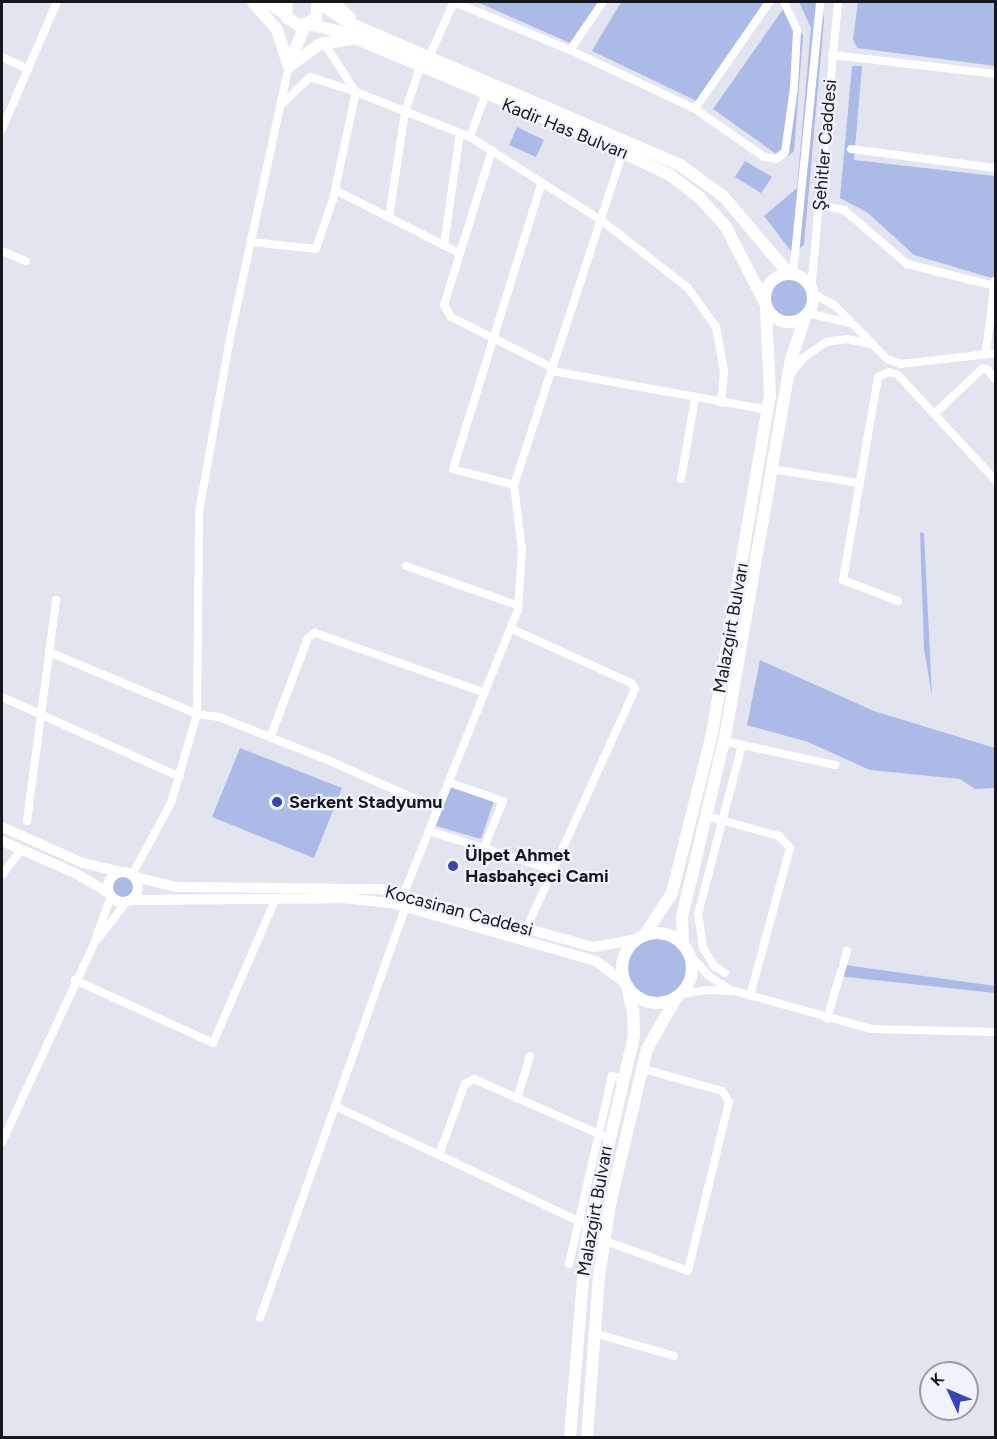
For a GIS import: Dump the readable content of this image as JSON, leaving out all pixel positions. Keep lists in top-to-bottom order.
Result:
{
  "streets": {
    "highway": ["Kadir Has Bulvarı", "Malazgirt Bulvarı"],
    "main road": ["Kocasinan Caddesi"],
    "street": ["Şehitler Caddesi"]
  },
  "crossings": [
    ["Kadir Has Bulvarı", "Şehitler Caddesi"],
    ["Kadir Has Bulvarı", "Malazgirt Bulvarı"],
    ["Şehitler Caddesi", "Malazgirt Bulvarı"],
    ["Malazgirt Bulvarı", "Kocasinan Caddesi"]
  ],
  "places": ["Serkent Stadyumu", "Ülpet Ahmet Hasbahçeci Cami"],
  "north": "top left"
}
